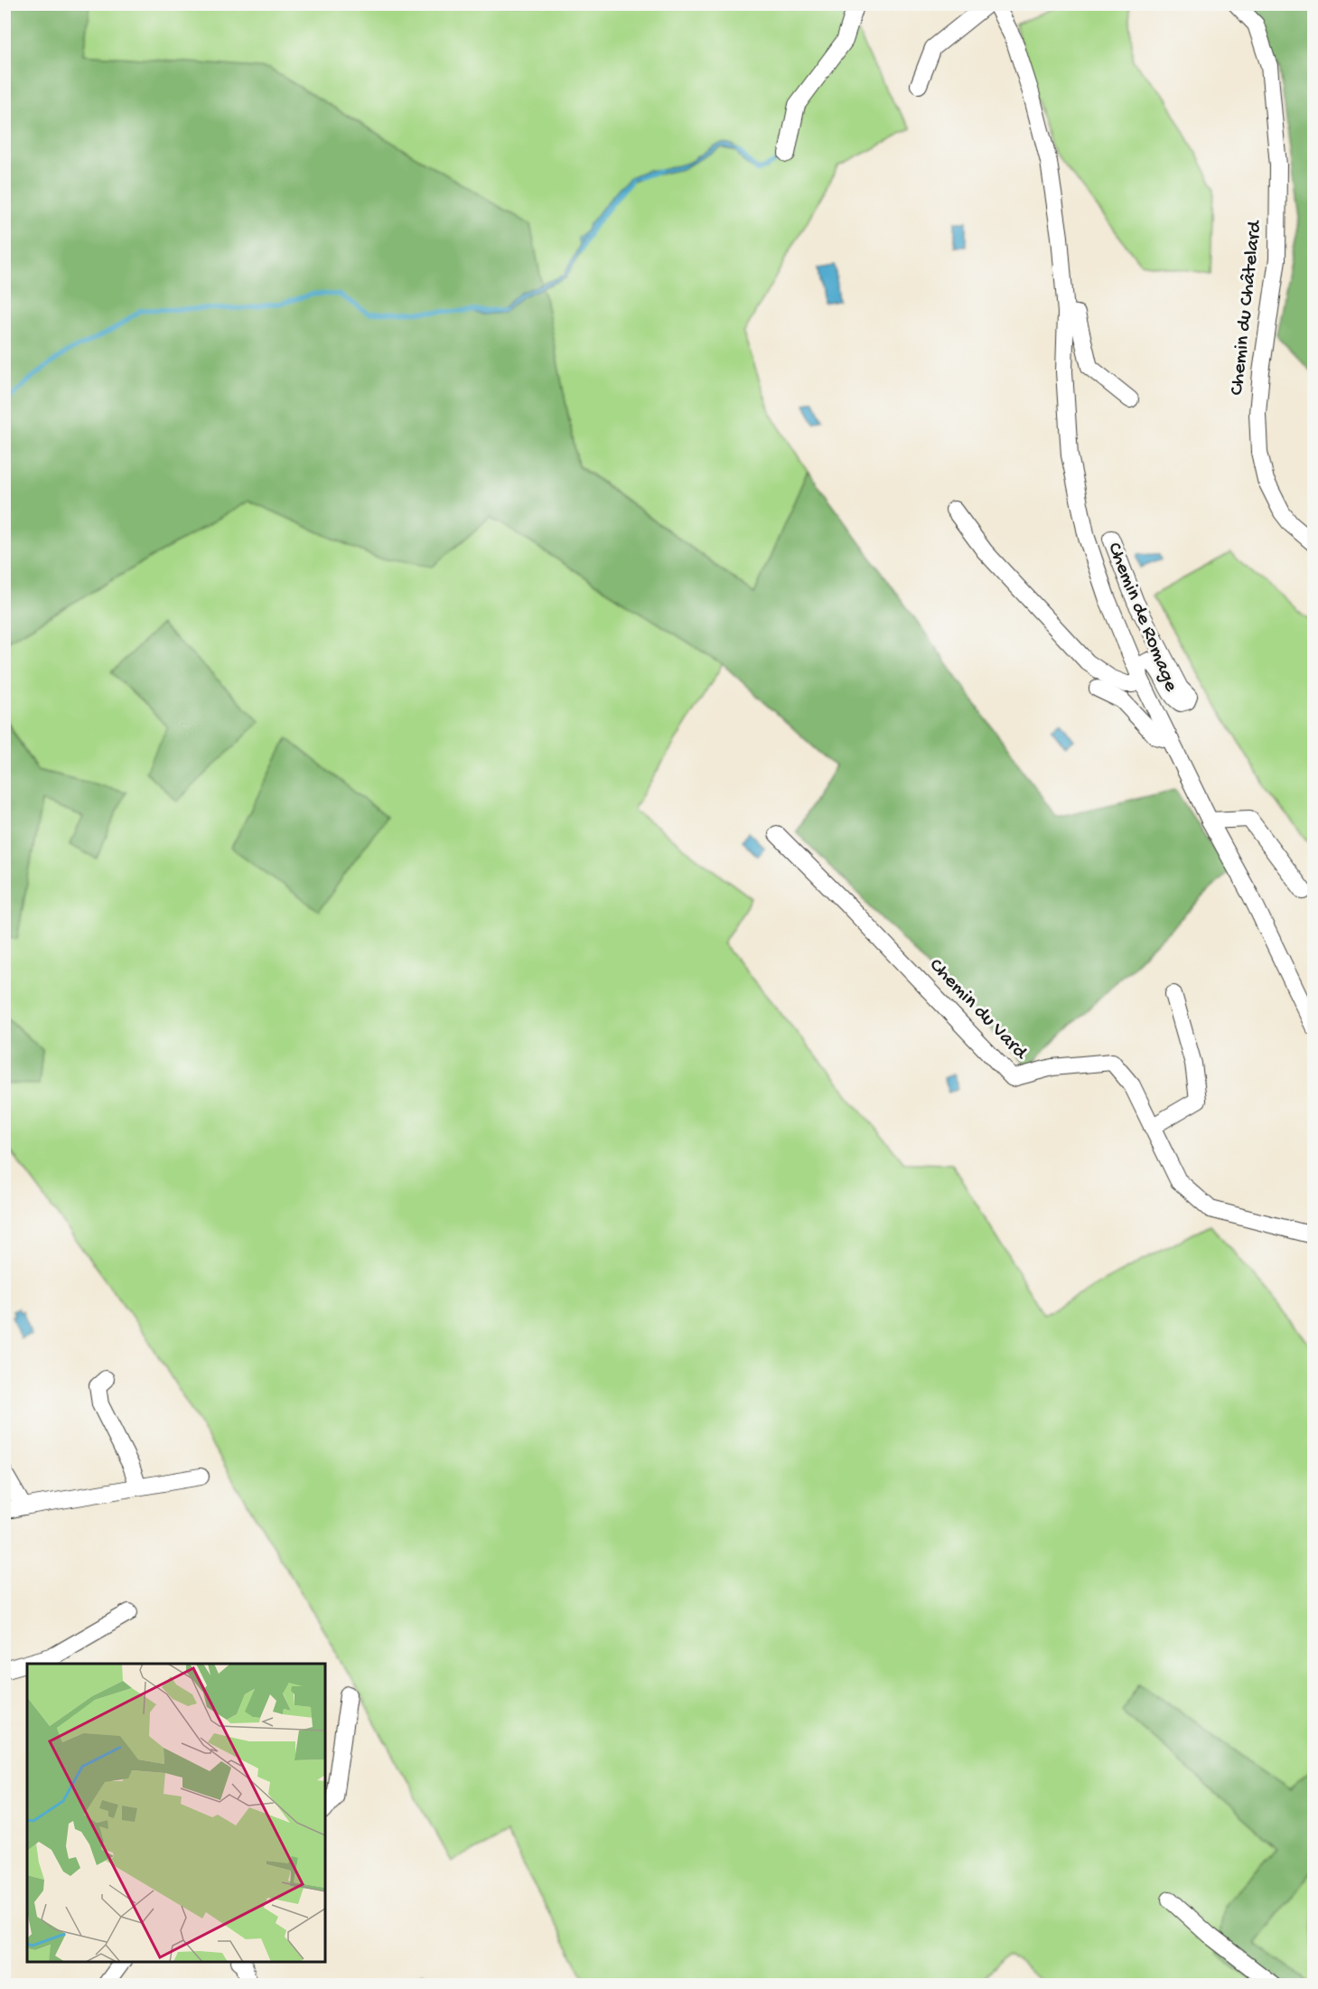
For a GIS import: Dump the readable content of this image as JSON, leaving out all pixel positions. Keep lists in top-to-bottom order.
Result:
{
  "streets": {
    "street": ["Chemin du Châtelard", "Chemin de Romage", "Chemin du Vard"]
  }
}
